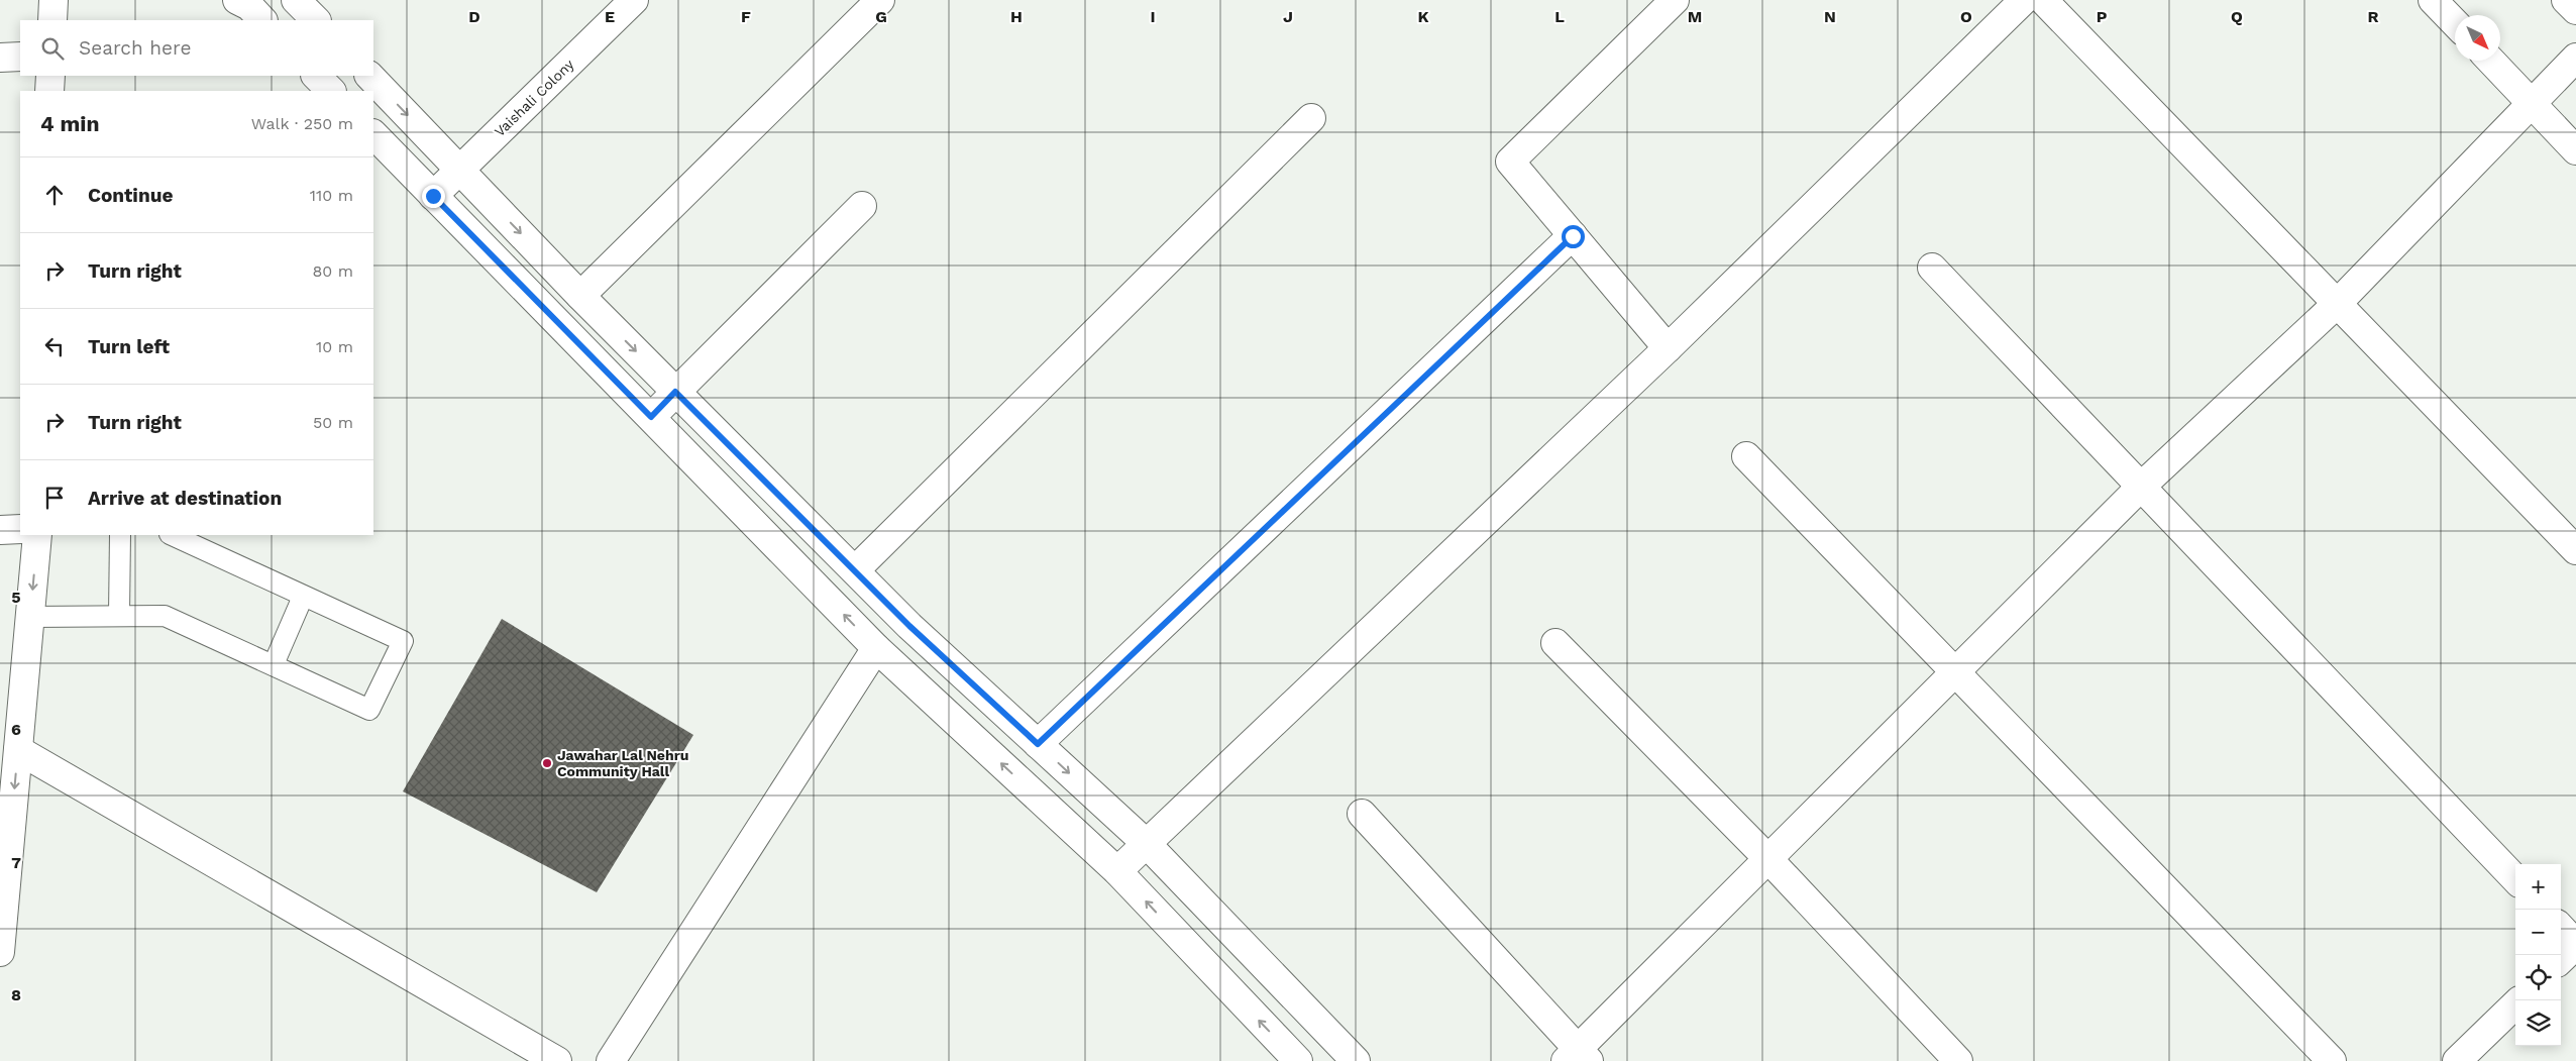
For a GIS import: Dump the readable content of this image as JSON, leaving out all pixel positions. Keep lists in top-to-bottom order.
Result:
{
  "streets": {
    "street": ["Vaishali Colony"]
  },
  "places": ["Jawahar Lal Nehru Community Hall"],
  "north": "bottom right",
  "page": {
    "search": "Search here",
    "heading": ["4 min", "Walk · 250 m"],
    "list": [
      ["Continue", "110 m"],
      ["Turn right", "80 m"],
      ["Turn left", "10 m"],
      ["Turn right", "50 m"],
      "Arrive at destination"
    ],
    "map_buttons": ["+", "−"]
  },
  "grid": {
    "columns": [
      "D",
      "E",
      "F",
      "G",
      "H",
      "I",
      "J",
      "K",
      "L",
      "M",
      "N",
      "O",
      "P",
      "Q",
      "R"
    ],
    "rows": [
      "5",
      "6",
      "7",
      "8"
    ]
  }
}
